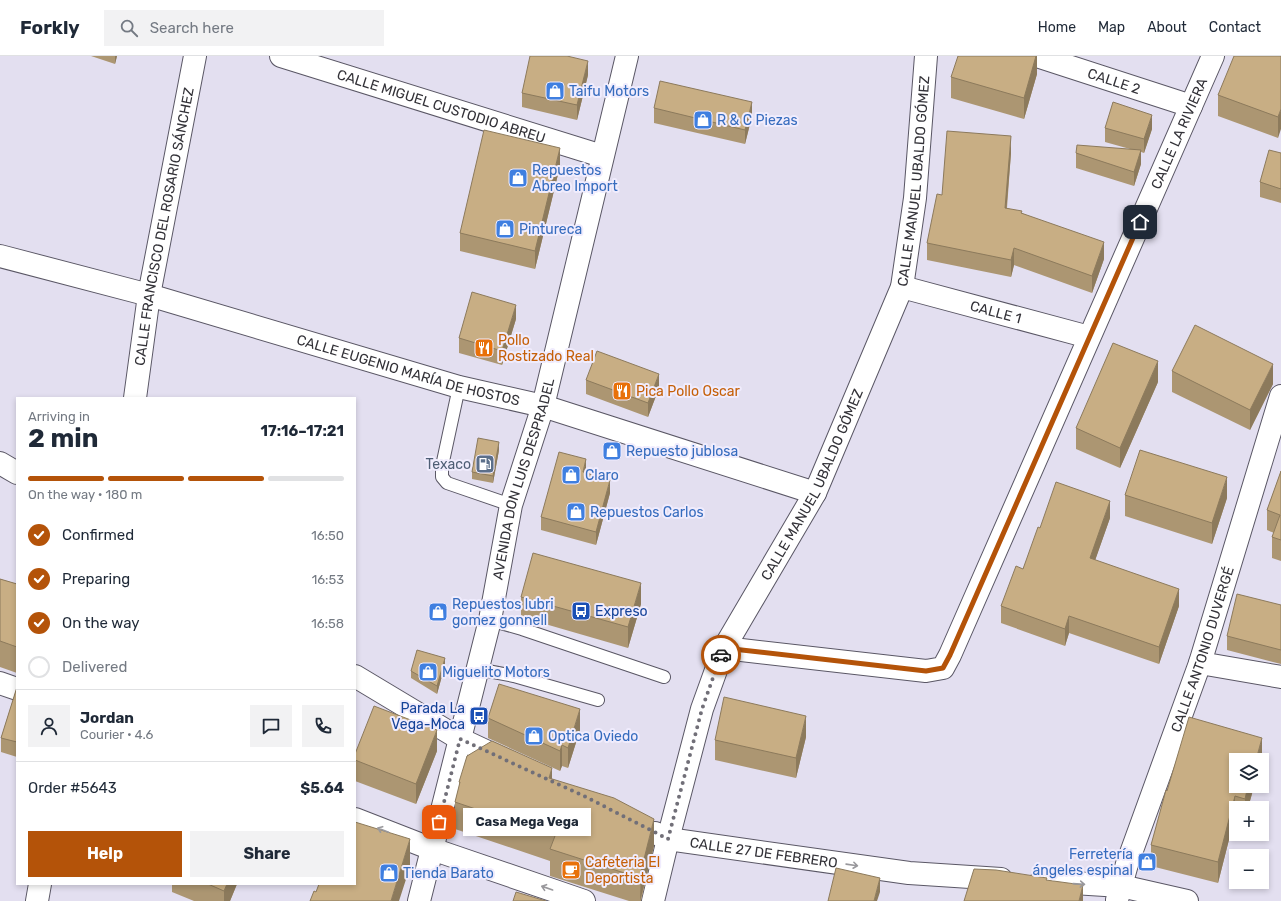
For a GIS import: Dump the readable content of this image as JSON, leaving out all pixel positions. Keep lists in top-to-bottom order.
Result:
{
  "streets": {
    "street": [
      "CALLE 2",
      "CALLE MIGUEL CUSTODIO ABREU",
      "CALLE LA RIVIERA",
      "CALLE MANUEL UBALDO GÓMEZ",
      "CALLE FRANCISCO DEL ROSARIO SÁNCHEZ",
      "CALLE 1",
      "CALLE EUGENIO MARÍA DE HOSTOS",
      "AVENIDA DON LUIS DESPRADEL",
      "CALLE ANTONIO DUVERGÉ",
      "CALLE 27 DE FEBRERO"
    ]
  },
  "crossings": [
    ["CALLE 2", "CALLE LA RIVIERA"],
    ["CALLE MIGUEL CUSTODIO ABREU", "AVENIDA DON LUIS DESPRADEL"],
    ["CALLE LA RIVIERA", "CALLE MANUEL UBALDO GÓMEZ"],
    ["CALLE LA RIVIERA", "CALLE 1"],
    ["CALLE MANUEL UBALDO GÓMEZ", "CALLE 1"],
    ["CALLE MANUEL UBALDO GÓMEZ", "CALLE EUGENIO MARÍA DE HOSTOS"],
    ["CALLE MANUEL UBALDO GÓMEZ", "CALLE 27 DE FEBRERO"],
    ["CALLE FRANCISCO DEL ROSARIO SÁNCHEZ", "CALLE EUGENIO MARÍA DE HOSTOS"],
    ["CALLE EUGENIO MARÍA DE HOSTOS", "AVENIDA DON LUIS DESPRADEL"],
    ["CALLE ANTONIO DUVERGÉ", "CALLE 27 DE FEBRERO"]
  ],
  "one_way": ["CALLE 27 DE FEBRERO"],
  "places": {
    "shop": [
      "Taifu Motors",
      "R & C Piezas",
      "Repuestos Abreo Import",
      "Pintureca",
      "Repuesto jublosa",
      "Claro",
      "Repuestos Carlos",
      "Repuestos lubri gomez gonnell",
      "Miguelito Motors",
      "Optica Oviedo",
      "Ferretería ángeles espinal",
      "Tienda Barato"
    ],
    "restaurant": ["Pollo Rostizado Real", "Pica Pollo Oscar"],
    "fuel station": ["Texaco"],
    "bus stop": ["Expreso", "Parada La Vega-Moca"],
    "other": ["Casa Mega Vega"],
    "cafe": ["Cafeteria El Deportista"]
  },
  "page": {
    "header": "Forkly",
    "search": "Search here",
    "nav": [
      "Home",
      "Map",
      "About",
      "Contact"
    ],
    "heading": ["2 min", "Arriving in", "17:16–17:21"],
    "panel": [
      "Jordan",
      "Courier · 4.6",
      "Order #5643",
      "$5.64"
    ],
    "bar": "On the way · 180 m",
    "list": [
      ["Confirmed", "16:50"],
      ["Preparing", "16:53"],
      ["On the way", "16:58"],
      "Delivered"
    ],
    "map_buttons": ["+", "−"],
    "bubble": "Casa Mega Vega",
    "buttons": ["Help", "Share"]
  }
}
